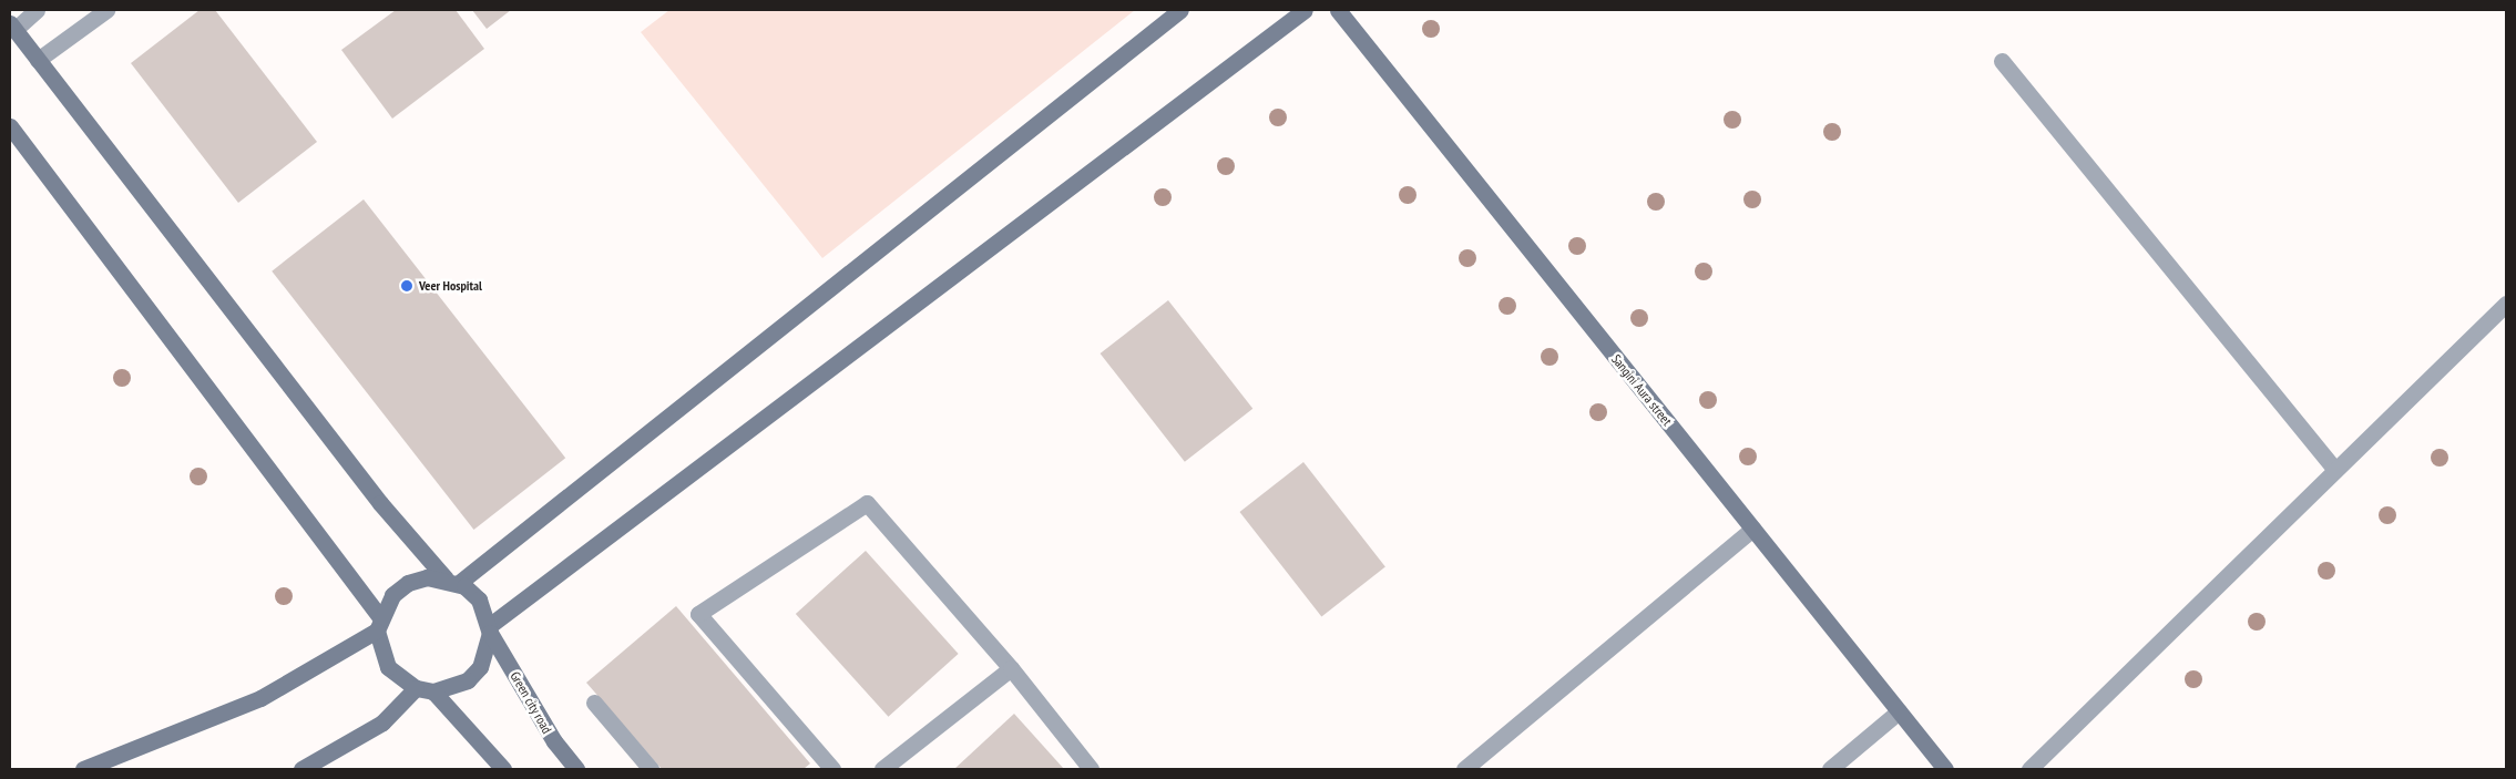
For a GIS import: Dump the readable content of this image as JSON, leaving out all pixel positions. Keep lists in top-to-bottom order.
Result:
{
  "streets": {
    "street": ["Sangini Aura street", "Green city road"]
  },
  "places": ["Veer Hospital"]
}
